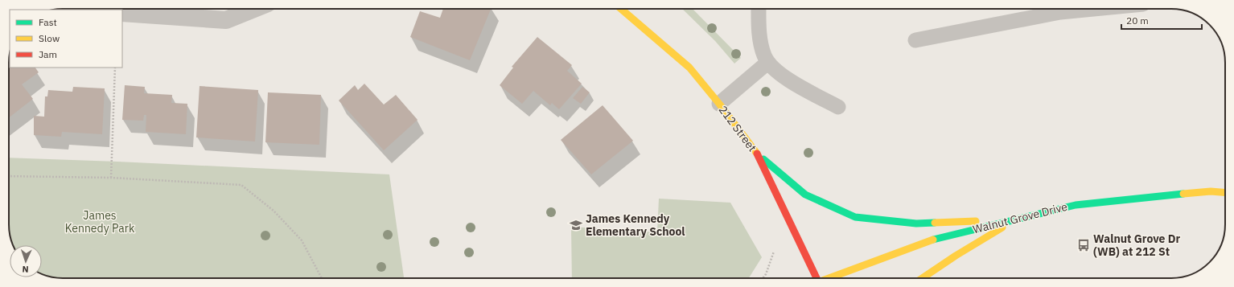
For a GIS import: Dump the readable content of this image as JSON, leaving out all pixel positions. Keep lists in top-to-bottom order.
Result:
{
  "streets": {
    "street": ["212 Street", "Walnut Grove Drive"]
  },
  "parks": ["James Kennedy Park"],
  "places": {
    "school or university": ["James Kennedy Elementary School"],
    "bus stop": ["Walnut Grove Dr (WB) at 212 St"]
  },
  "legend": ["Fast", "Slow", "Jam"],
  "scale_bar": "20 m",
  "north": "bottom"
}
